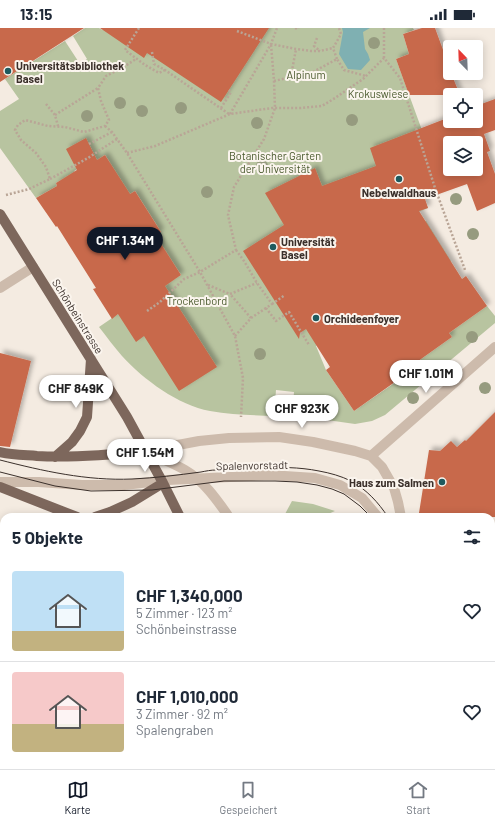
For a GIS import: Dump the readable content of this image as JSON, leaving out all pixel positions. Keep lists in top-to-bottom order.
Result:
{
  "streets": {
    "main road": ["Schönbeinstrasse"],
    "street": ["Spalenvorstadt"]
  },
  "crossings": [
    ["Schönbeinstrasse", "Spalenvorstadt"]
  ],
  "parks": [
    "Alpinum",
    "Krokuswiese",
    "Botanischer Garten der Universität",
    "Trockenbord"
  ],
  "places": [
    "Universitätsbibliothek Basel",
    "Nebelwaldhaus",
    "Universität Basel",
    "Orchideenfoyer",
    "Haus zum Salmen"
  ],
  "north": "top left",
  "page": {
    "status": "13:15",
    "price": [
      "CHF 1.34M",
      "CHF 1.01M",
      "CHF 849K",
      "CHF 923K",
      "CHF 1.54M"
    ],
    "heading": "5 Objekte",
    "list": [
      {
        "name": "CHF 1,340,000",
        "note": "5 Zimmer · 123 m² · Schönbeinstrasse"
      },
      {
        "name": "CHF 1,010,000",
        "note": "3 Zimmer · 92 m² · Spalengraben"
      }
    ],
    "tabs": ["Karte", "Gespeichert", "Start"]
  }
}
